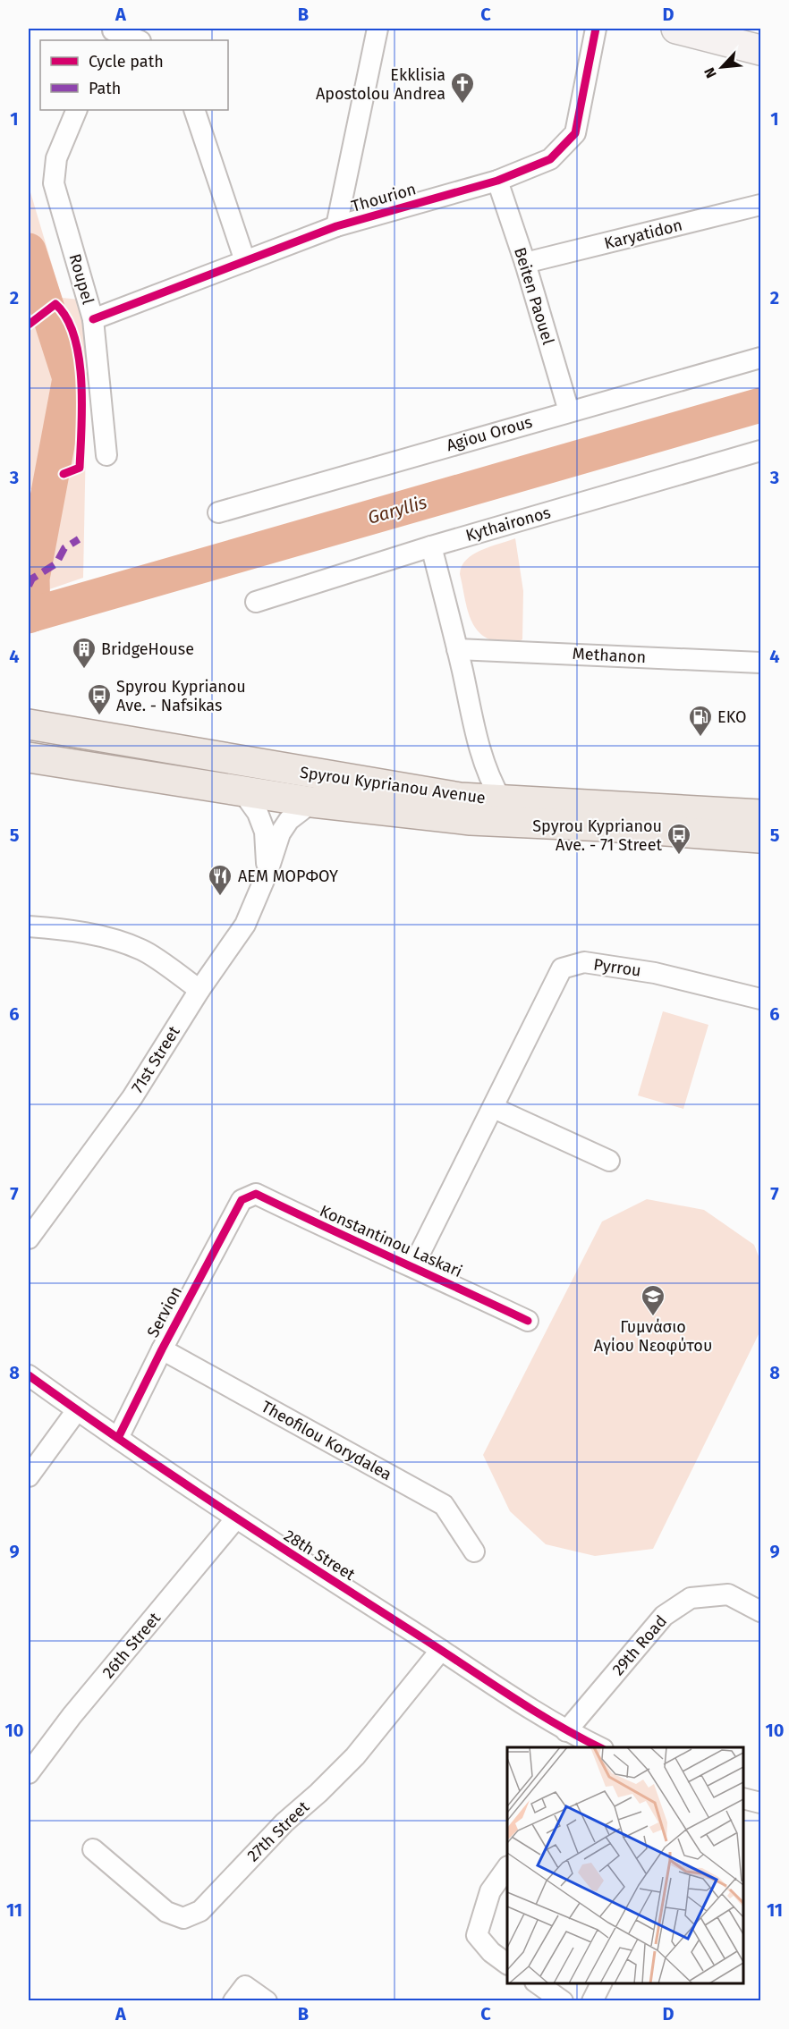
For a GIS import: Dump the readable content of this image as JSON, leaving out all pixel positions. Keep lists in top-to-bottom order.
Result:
{
  "streets": {
    "main road": ["Spyrou Kyprianou Avenue"],
    "street": [
      "Thourion",
      "Karyatidon",
      "Roupel",
      "Beiten Paouel",
      "Agiou Orous",
      "Kythaironos",
      "Methanon",
      "Pyrrou",
      "71st Street",
      "Konstantinou Laskari",
      "Servion",
      "Theofilou Korydalea",
      "28th Street",
      "26th Street",
      "29th Road",
      "27th Street"
    ]
  },
  "crossings": [
    ["Thourion", "Roupel"],
    ["Thourion", "Beiten Paouel"],
    ["Karyatidon", "Beiten Paouel"],
    ["Beiten Paouel", "Agiou Orous"],
    ["Spyrou Kyprianou Avenue", "71st Street"],
    ["Pyrrou", "Konstantinou Laskari"],
    ["Konstantinou Laskari", "Servion"],
    ["Servion", "Theofilou Korydalea"],
    ["Servion", "28th Street"],
    ["28th Street", "26th Street"],
    ["28th Street", "29th Road"],
    ["28th Street", "27th Street"]
  ],
  "water": ["Garyllis"],
  "places": {
    "church": ["Ekklisia Apostolou Andrea"],
    "building": ["BridgeHouse"],
    "bus stop": ["Spyrou Kyprianou Ave. - Nafsikas", "Spyrou Kyprianou Ave. - 71 Street"],
    "fuel station": ["EKO"],
    "restaurant": ["ΑΕΜ ΜΟΡΦΟΥ"],
    "school or university": ["Γυμνάσιο Αγίου Νεοφύτου"]
  },
  "legend": ["Cycle path", "Path"],
  "north": "bottom left",
  "grid": {
    "columns": [
      "A",
      "B",
      "C",
      "D"
    ],
    "rows": [
      "1",
      "2",
      "3",
      "4",
      "5",
      "6",
      "7",
      "8",
      "9",
      "10",
      "11"
    ]
  }
}
